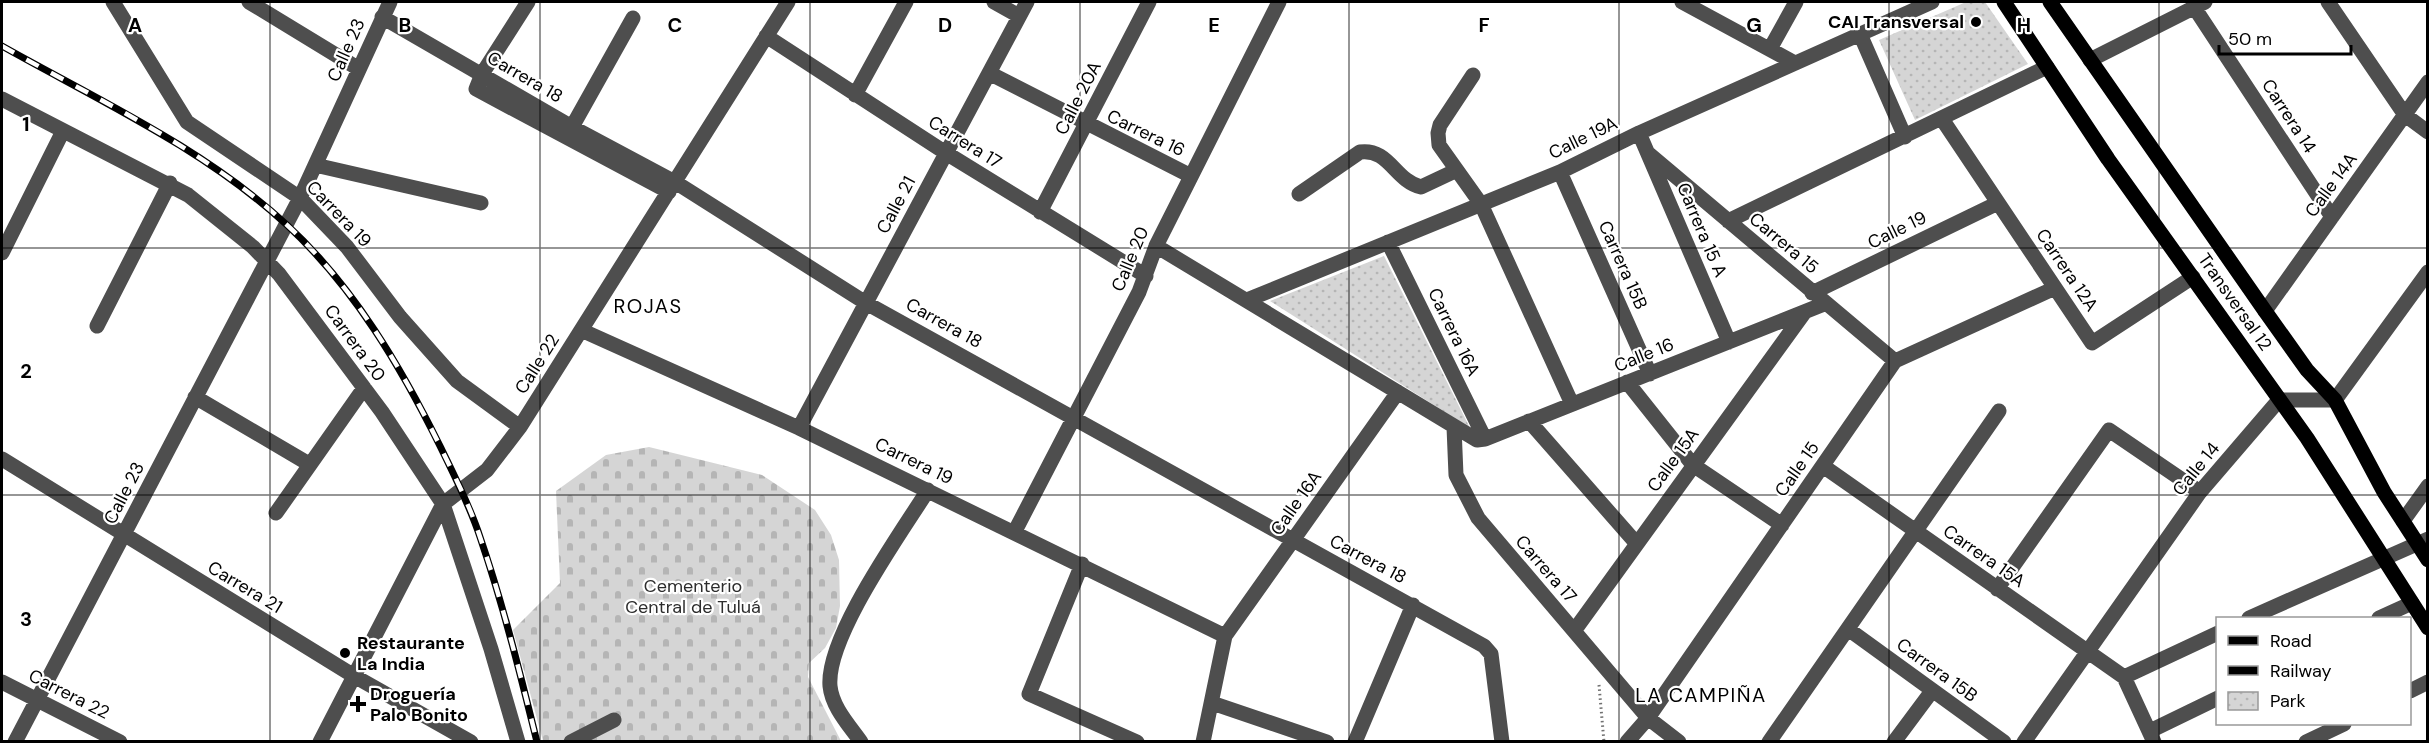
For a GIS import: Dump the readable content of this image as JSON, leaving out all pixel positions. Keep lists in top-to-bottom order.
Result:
{
  "streets": {
    "main road": ["Transversal 12"],
    "street": [
      "Calle 23",
      "Carrera 18",
      "Calle 20A",
      "Carrera 14",
      "Carrera 16",
      "Calle 19A",
      "Carrera 17",
      "Calle 14A",
      "Calle 21",
      "Carrera 19",
      "Carrera 15 A",
      "Calle 19",
      "Carrera 15",
      "Calle 20",
      "Carrera 15B",
      "Carrera 12A",
      "Carrera 16A",
      "Carrera 20",
      "Calle 16",
      "Calle 22",
      "Calle 15A",
      "Calle 15",
      "Calle 14",
      "Calle 16A",
      "Carrera 15A",
      "Carrera 21",
      "Carrera 22"
    ]
  },
  "crossings": [
    ["Calle 23", "Carrera 18"],
    ["Calle 23", "Carrera 19"],
    ["Calle 23", "Carrera 20"],
    ["Calle 23", "Carrera 21"],
    ["Calle 23", "Carrera 22"],
    ["Carrera 18", "Calle 21"],
    ["Carrera 18", "Calle 20"],
    ["Carrera 18", "Calle 22"],
    ["Carrera 18", "Calle 16A"],
    ["Calle 20A", "Carrera 16"],
    ["Calle 20A", "Carrera 17"],
    ["Carrera 14", "Calle 14A"],
    ["Carrera 16", "Calle 21"],
    ["Carrera 16", "Calle 20"],
    ["Calle 19A", "Carrera 15 A"],
    ["Calle 19A", "Carrera 15B"],
    ["Calle 19A", "Carrera 16A"],
    ["Carrera 17", "Calle 21"],
    ["Carrera 17", "Calle 20"],
    ["Carrera 17", "Calle 22"],
    ["Carrera 17", "Calle 15A"],
    ["Carrera 17", "Calle 15"],
    ["Calle 14A", "Transversal 12"],
    ["Calle 21", "Carrera 19"],
    ["Carrera 19", "Calle 20"],
    ["Carrera 19", "Calle 22"],
    ["Carrera 19", "Calle 16A"],
    ["Carrera 15 A", "Carrera 15"],
    ["Carrera 15 A", "Calle 16"],
    ["Calle 19", "Carrera 15"],
    ["Calle 19", "Carrera 12A"],
    ["Carrera 15", "Calle 16"],
    ["Carrera 15", "Calle 15"],
    ["Carrera 15B", "Calle 16"],
    ["Carrera 12A", "Transversal 12"],
    ["Transversal 12", "Calle 14"],
    ["Carrera 16A", "Calle 16"],
    ["Carrera 20", "Calle 22"],
    ["Calle 16", "Calle 15A"],
    ["Calle 22", "Carrera 21"],
    ["Calle 15", "Carrera 15A"],
    ["Calle 14", "Carrera 15A"]
  ],
  "districts": ["ROJAS", "LA CAMPIÑA"],
  "parks": ["Cementerio Central de Tuluá"],
  "places": {
    "other": ["CAI Transversal", "Restaurante La India"],
    "health": ["Droguería Palo Bonito"]
  },
  "legend": ["Road", "Railway", "Park"],
  "scale_bar": "50 m",
  "grid": {
    "columns": [
      "A",
      "B",
      "C",
      "D",
      "E",
      "F",
      "G",
      "H"
    ],
    "rows": ["1", "2", "3"]
  }
}
